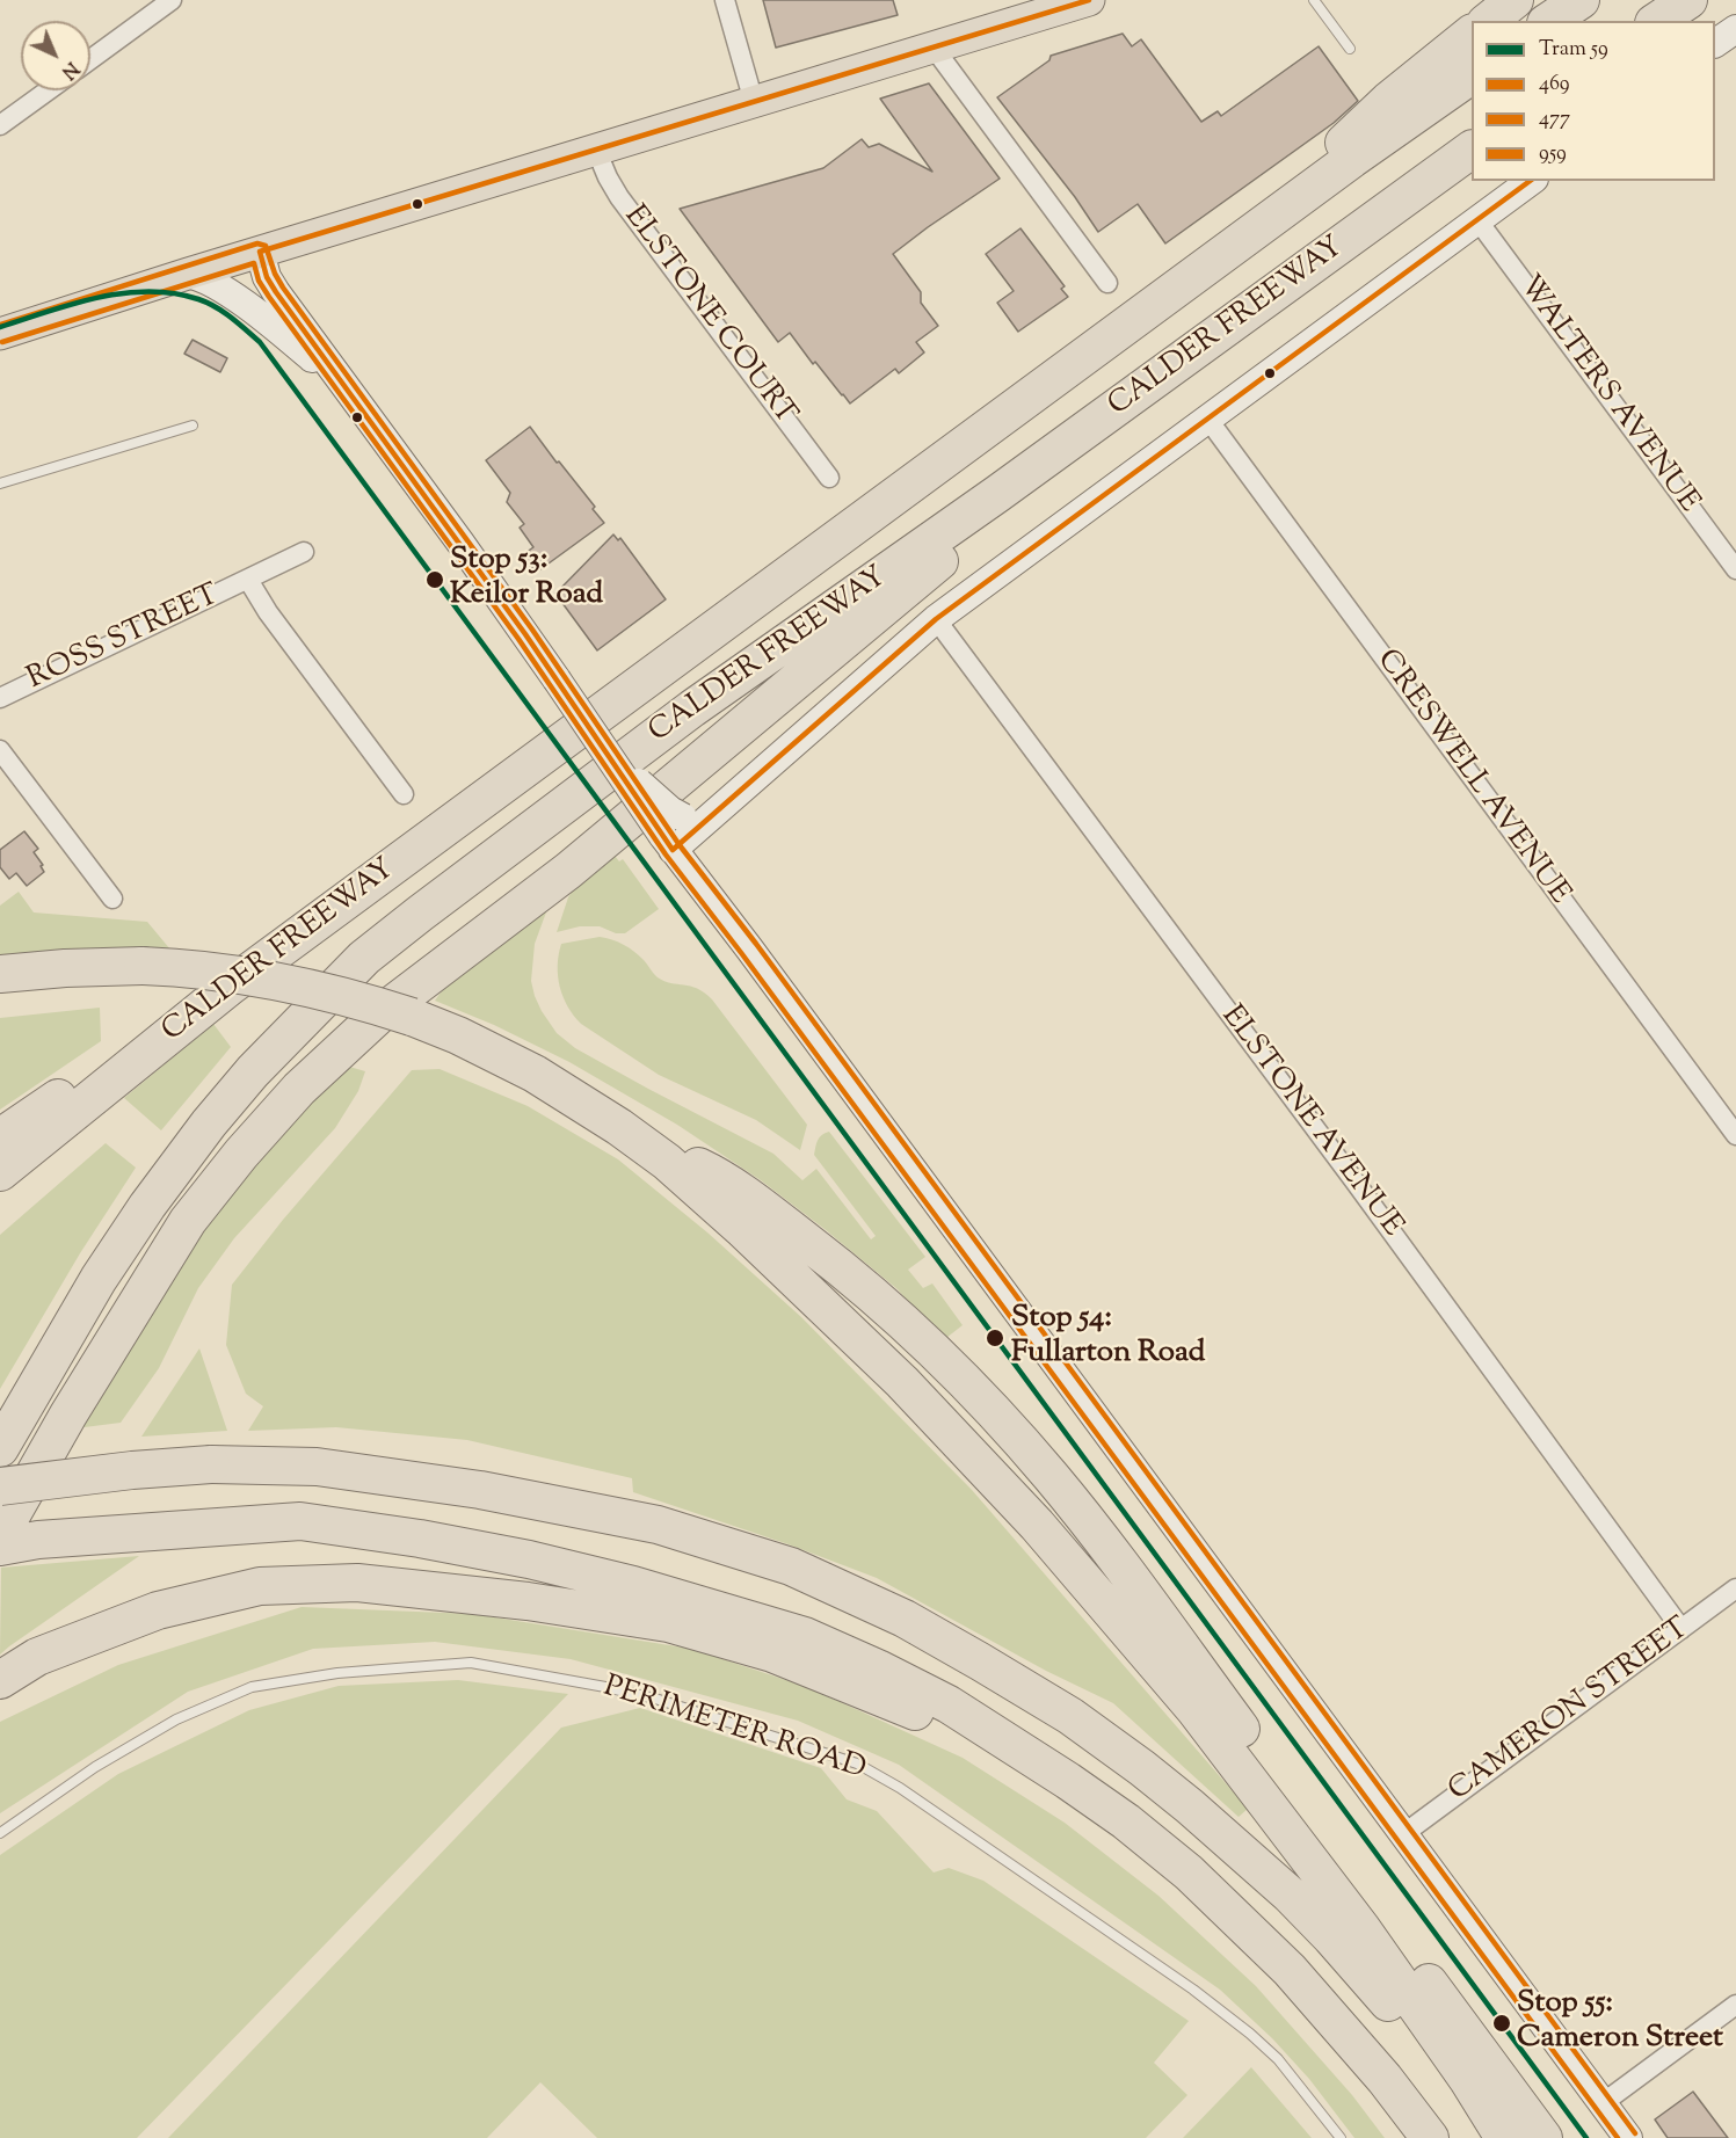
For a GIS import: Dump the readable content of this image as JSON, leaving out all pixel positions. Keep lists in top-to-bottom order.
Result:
{
  "streets": {
    "highway": ["CALDER FREEWAY"],
    "street": [
      "ELSTONE COURT",
      "WALTERS AVENUE",
      "ROSS STREET",
      "CRESWELL AVENUE",
      "ELSTONE AVENUE",
      "CAMERON STREET"
    ],
    "lane": ["PERIMETER ROAD"]
  },
  "crossings": [
    ["ELSTONE AVENUE", "CAMERON STREET"]
  ],
  "places": ["Stop 53: Keilor Road", "Stop 54: Fullarton Road", "Stop 55: Cameron Street"],
  "lines": [
    "transit line 469",
    "transit line 959",
    "transit line 477",
    "tram line 59"
  ],
  "legend": [
    "Tram 59",
    "469",
    "477",
    "959"
  ],
  "north": "bottom right"
}
